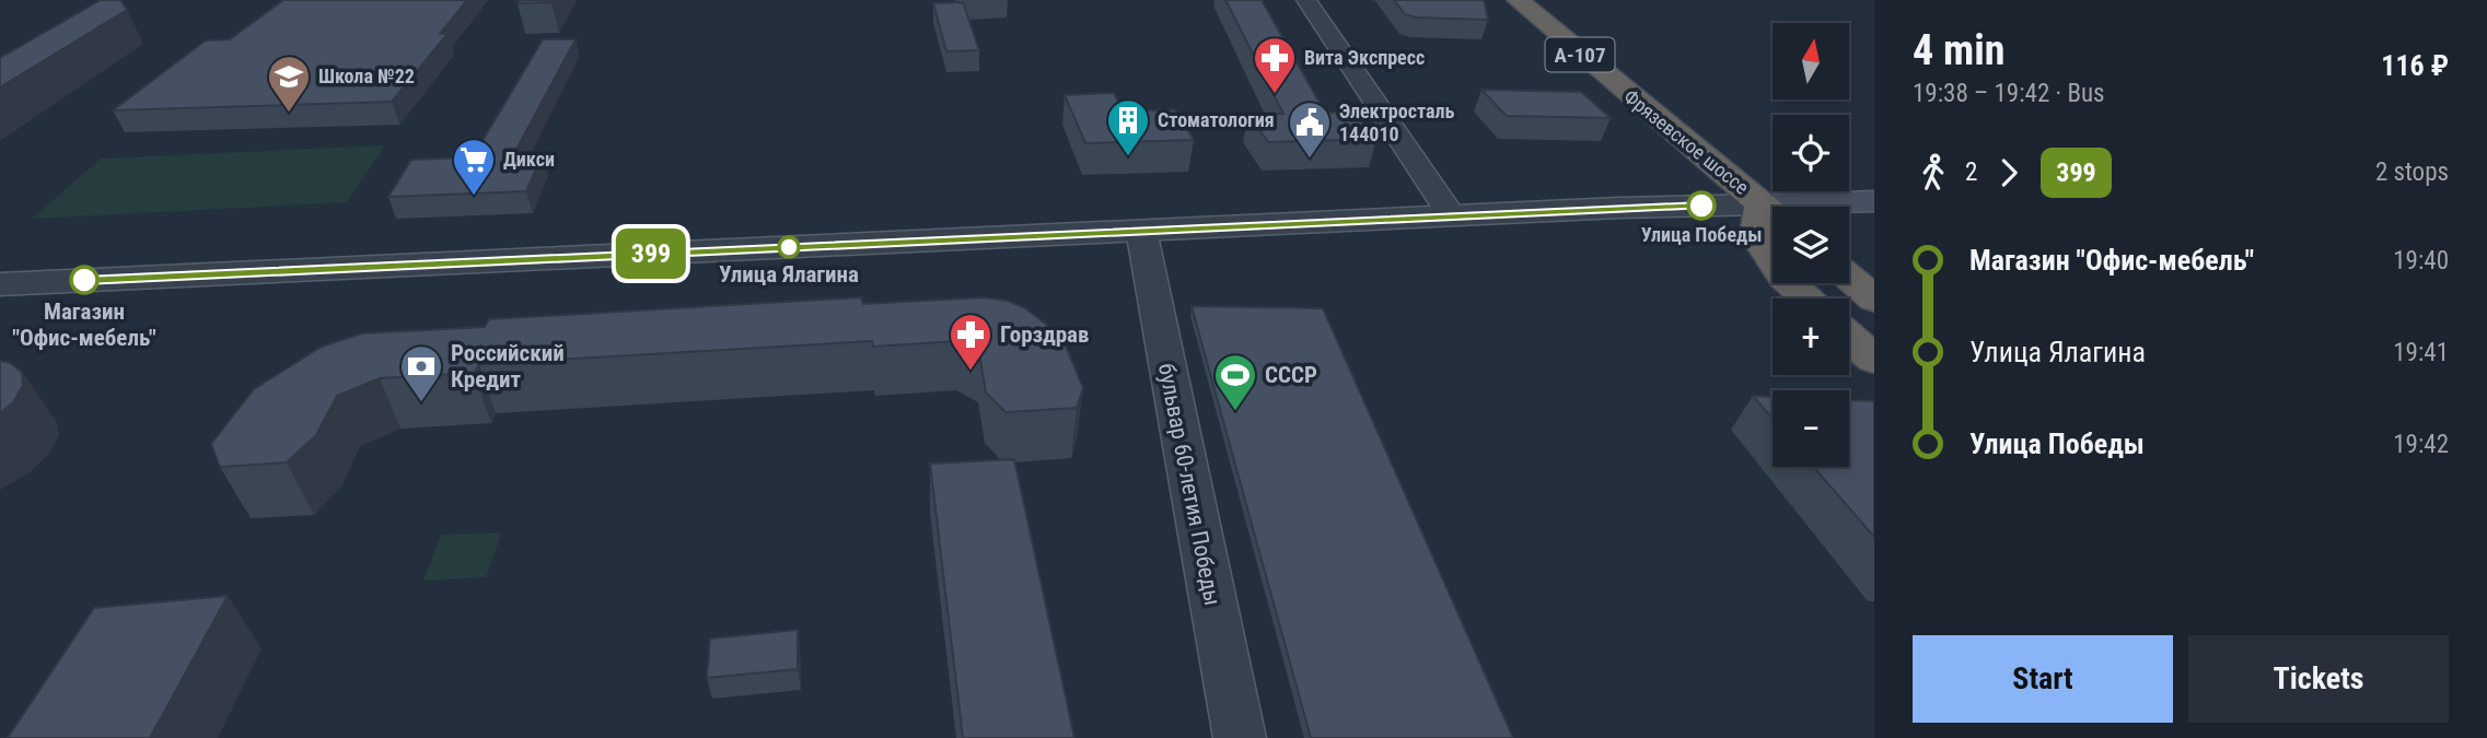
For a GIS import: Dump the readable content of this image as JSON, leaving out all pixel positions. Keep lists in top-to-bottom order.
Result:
{
  "streets": {
    "highway": ["А-107", "Фрязевское шоссе"],
    "street": ["бульвар 60-летия Победы"]
  },
  "places": {
    "pharmacy": ["Вита Экспресс", "Горздрав"],
    "school or university": ["Школа №22"],
    "building": ["Стоматология"],
    "public building": ["Электросталь 144010"],
    "supermarket": ["Дикси"],
    "other": ["Улица Победы", "Улица Ялагина", "Магазин \"Офис-мебель\""],
    "bank": ["Российский Кредит"],
    "sports": ["СССР"]
  },
  "lines": ["bus line 399"],
  "north": "top",
  "page": {
    "on_map": "399",
    "heading": ["4 min", "19:38 – 19:42 · Bus", "116 ₽"],
    "map_buttons": ["+", "−"],
    "legs": ["2", "399", "2 stops"],
    "list": [
      {
        "name": "Магазин \"Офис-мебель\"",
        "value": "19:40"
      },
      {
        "name": "Улица Ялагина",
        "value": "19:41"
      },
      {
        "name": "Улица Победы",
        "value": "19:42"
      }
    ],
    "buttons": ["Start", "Tickets"]
  }
}
